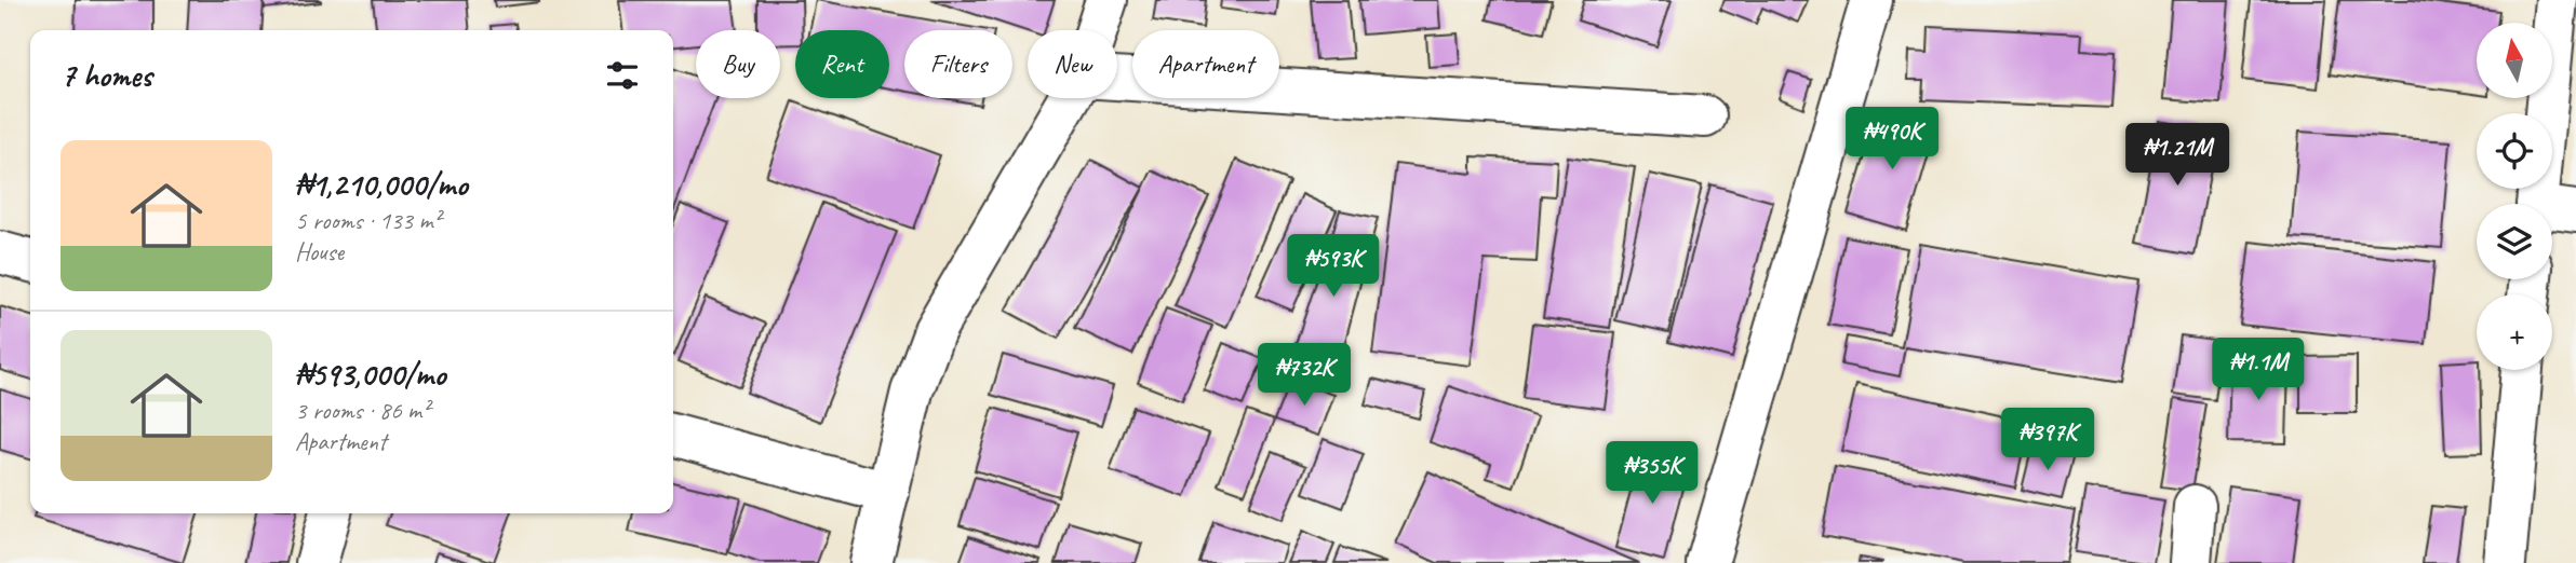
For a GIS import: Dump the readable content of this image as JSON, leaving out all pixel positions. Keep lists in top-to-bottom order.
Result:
{
  "north": "top",
  "page": {
    "map_buttons": "+",
    "chip": [
      "Buy",
      "Rent",
      "Filters",
      "New",
      "Apartment"
    ],
    "heading": "7 homes",
    "price": [
      "₦490K",
      "₦1.21M",
      "₦593K",
      "₦1.1M",
      "₦732K",
      "₦397K",
      "₦355K"
    ],
    "list": [
      {
        "name": "₦1,210,000/mo",
        "note": "5 rooms · 133 m² · House"
      },
      {
        "name": "₦593,000/mo",
        "note": "3 rooms · 86 m² · Apartment"
      }
    ]
  }
}
